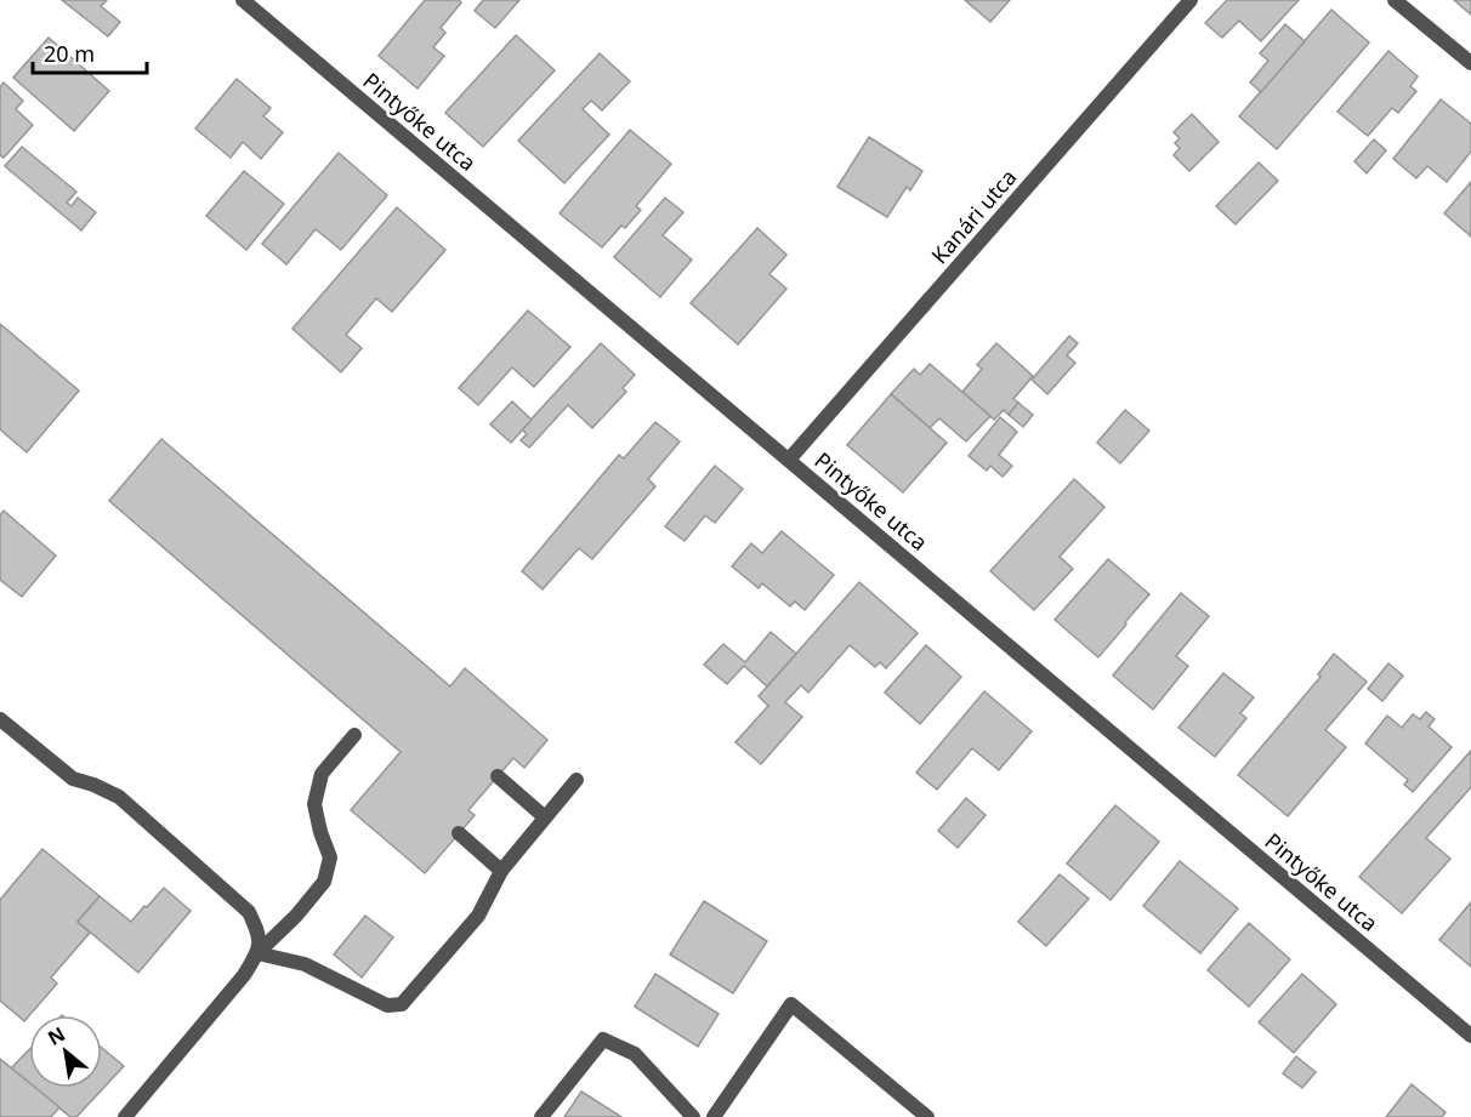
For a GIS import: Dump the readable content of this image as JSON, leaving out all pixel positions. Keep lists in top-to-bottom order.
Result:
{
  "streets": {
    "street": ["Pintyőke utca", "Kanári utca"]
  },
  "crossings": [
    ["Pintyőke utca", "Kanári utca"]
  ],
  "scale_bar": "20 m",
  "north": "top left"
}
